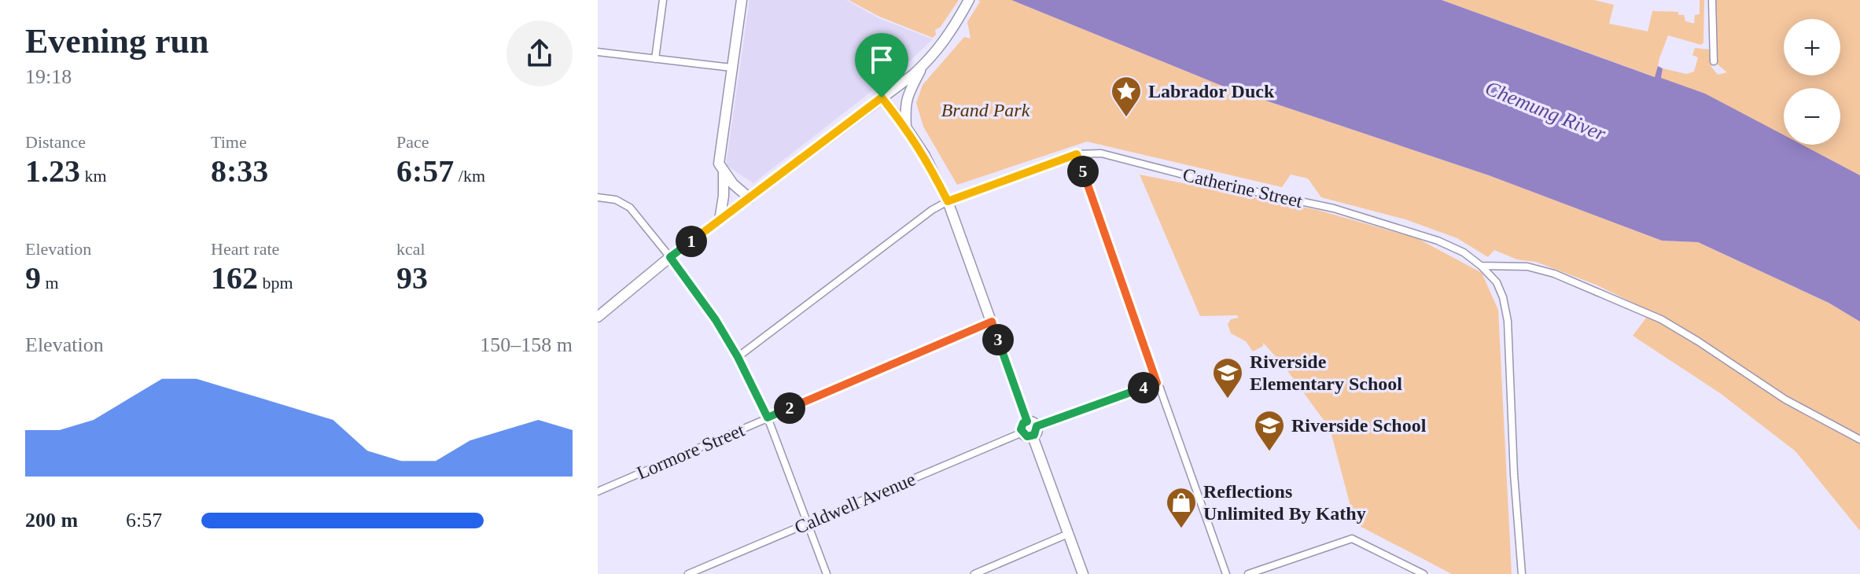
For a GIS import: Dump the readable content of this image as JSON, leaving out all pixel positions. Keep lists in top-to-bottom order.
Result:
{
  "streets": {
    "street": ["Catherine Street", "Lormore Street", "Caldwell Avenue"]
  },
  "water": ["Chemung River"],
  "parks": ["Brand Park"],
  "places": {
    "place": ["Labrador Duck"],
    "school or university": ["Riverside Elementary School", "Riverside School"],
    "shop": ["Reflections Unlimited By Kathy"]
  },
  "page": {
    "heading": ["Evening run", "19:18"],
    "map_buttons": ["+", "−"],
    "stats": [
      ["Distance", "1.23 km"],
      ["Time", "8:33"],
      ["Pace", "6:57 /km"],
      ["Elevation", "9 m"],
      ["Heart rate", "162 bpm"],
      ["kcal", "93"]
    ],
    "pins": [
      "5",
      "1",
      "3",
      "4",
      "2"
    ],
    "chart": ["Elevation", "150–158 m"],
    "list": [
      {
        "name": "200 m",
        "note": "6:57"
      }
    ]
  }
}
